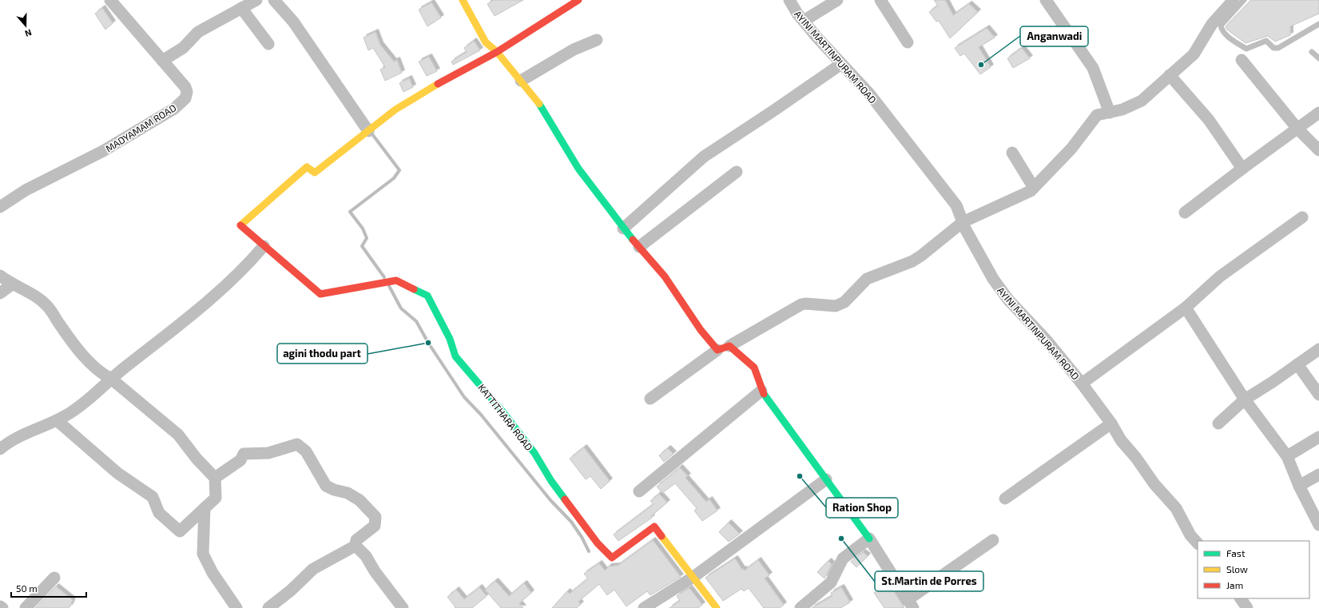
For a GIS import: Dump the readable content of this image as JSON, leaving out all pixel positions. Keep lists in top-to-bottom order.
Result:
{
  "streets": {
    "street": ["AYINI MARTINPURAM ROAD", "MADYAMAM ROAD", "KATTITHARA ROAD"]
  },
  "places": [
    "Anganwadi",
    "agini thodu part",
    "Ration Shop",
    "St.Martin de Porres"
  ],
  "legend": ["Fast", "Slow", "Jam"],
  "scale_bar": "50 m",
  "north": "bottom"
}
